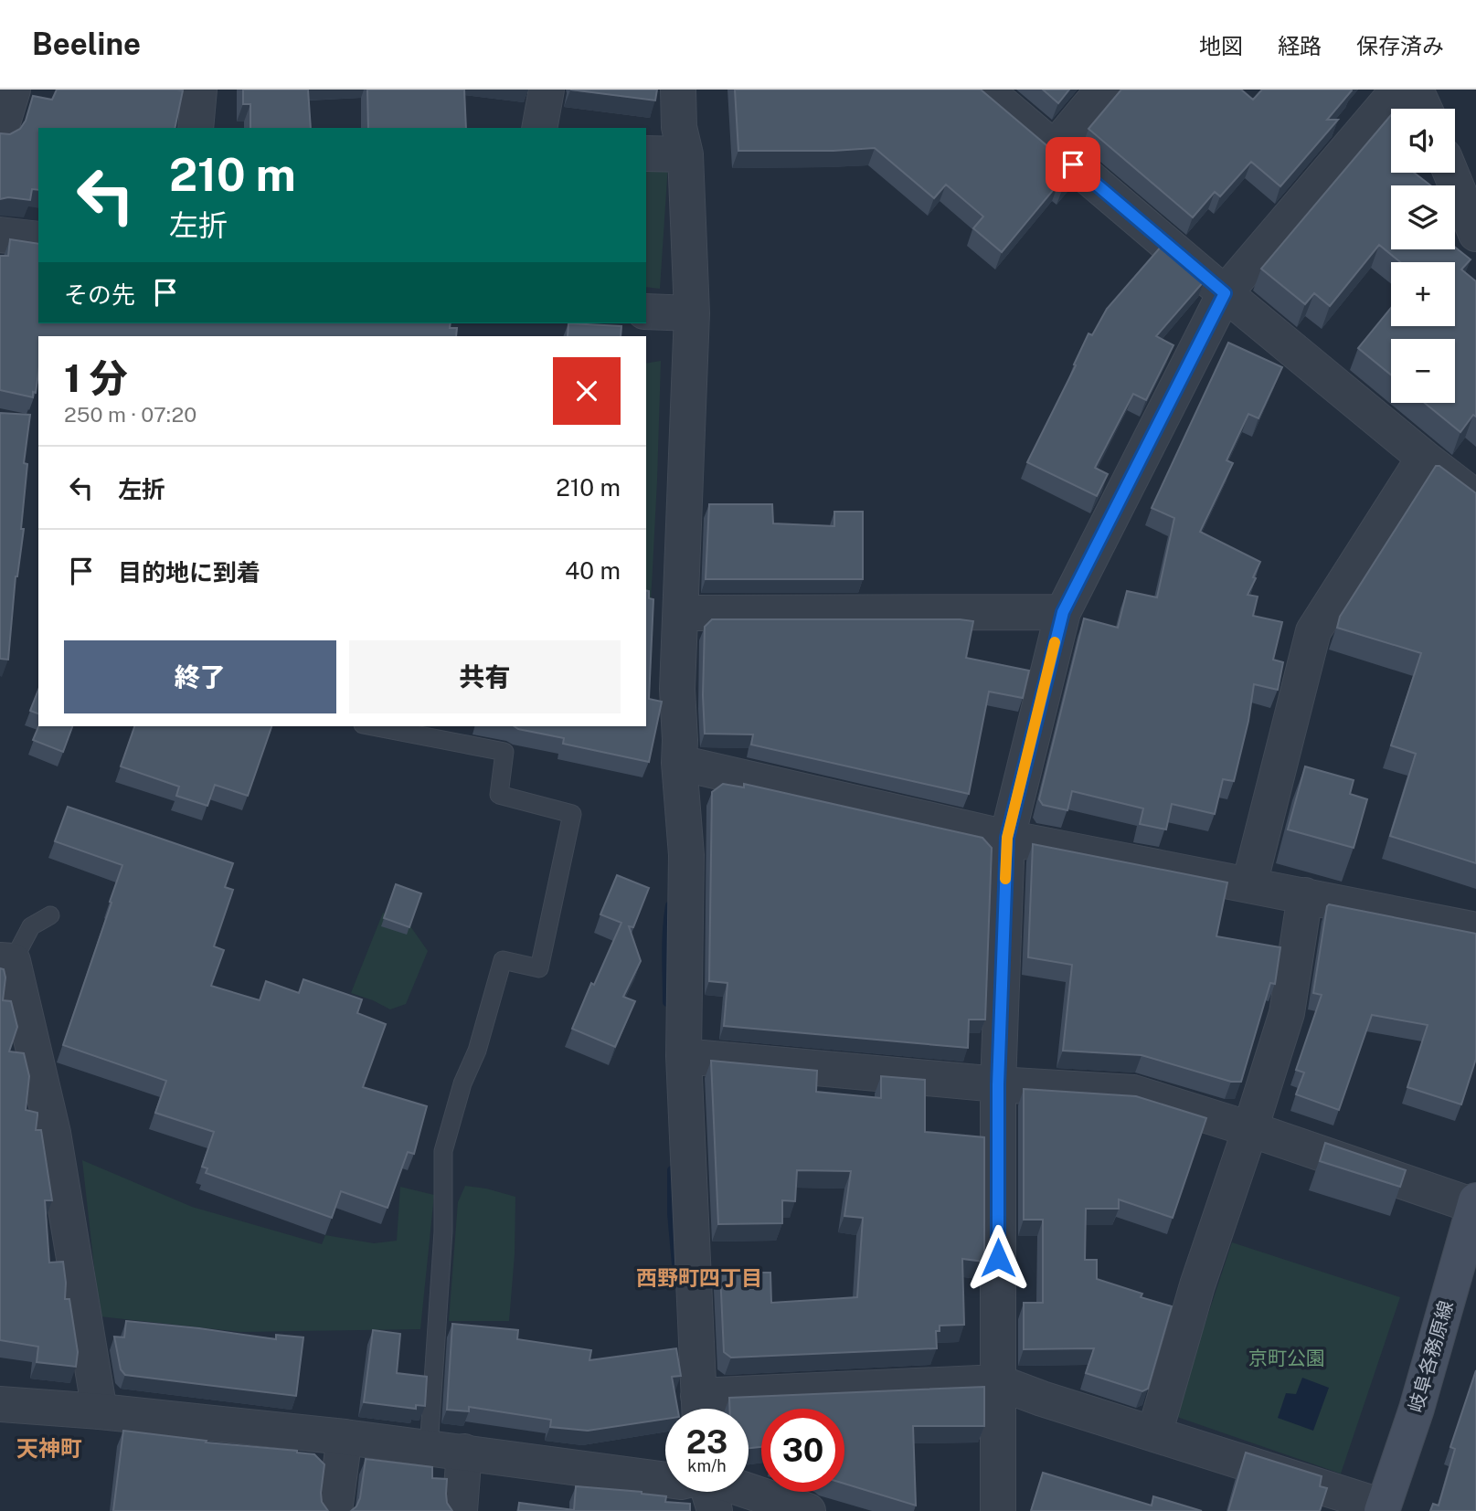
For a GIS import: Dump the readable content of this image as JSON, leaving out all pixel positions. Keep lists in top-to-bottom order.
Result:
{
  "streets": {
    "main road": ["岐阜各務原線"]
  },
  "districts": ["西野町四丁目", "天神町"],
  "parks": ["京町公園"],
  "page": {
    "header": "Beeline",
    "nav": ["地図", "経路", "保存済み"],
    "map_buttons": ["+", "−"],
    "turn": ["210 m", "左折"],
    "then": "その先",
    "heading": ["1 分", "250 m · 07:20"],
    "list": [
      {
        "name": "左折",
        "value": "210 m"
      },
      {
        "name": "目的地に到着",
        "value": "40 m"
      }
    ],
    "buttons": ["終了", "共有"],
    "speed": "23 km/h",
    "limit": "30"
  }
}
